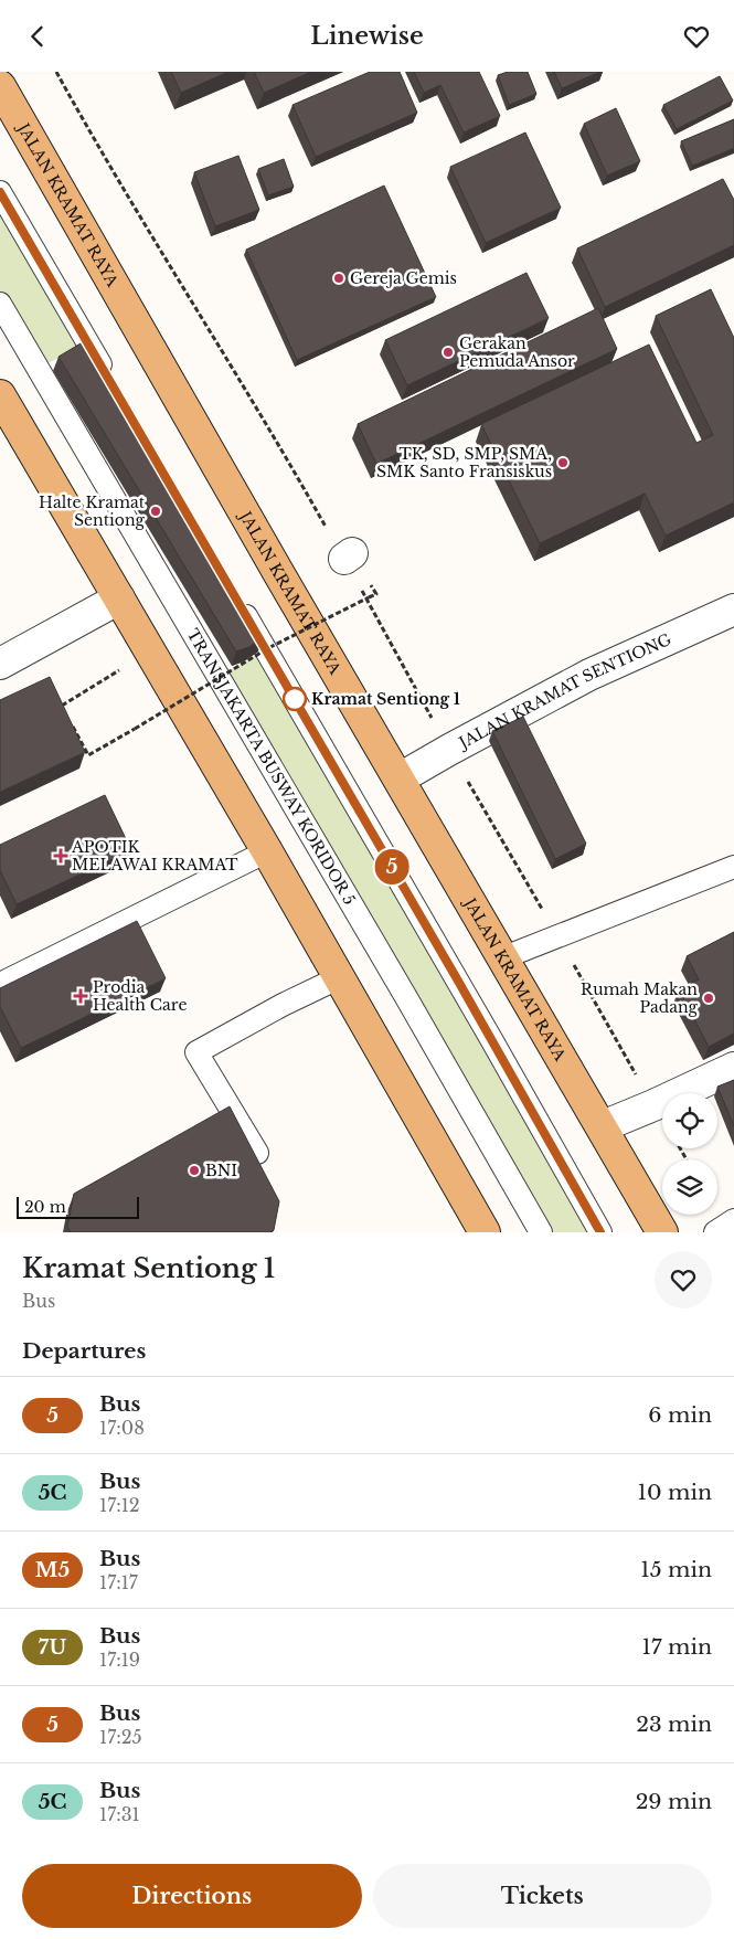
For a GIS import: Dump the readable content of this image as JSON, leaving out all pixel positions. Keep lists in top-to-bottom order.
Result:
{
  "streets": {
    "main road": ["JALAN KRAMAT RAYA"],
    "street": ["JALAN KRAMAT SENTIONG"],
    "lane": ["TRANSJAKARTA BUSWAY KORIDOR 5"]
  },
  "crossings": [
    ["JALAN KRAMAT RAYA", "JALAN KRAMAT SENTIONG"]
  ],
  "places": {
    "other": [
      "Gereja Gemis",
      "Gerakan Pemuda Ansor",
      "TK, SD, SMP, SMA, SMK Santo Fransiskus",
      "Halte Kramat Sentiong",
      "Kramat Sentiong 1",
      "Rumah Makan Padang",
      "BNI"
    ],
    "health": ["APOTIK MELAWAI KRAMAT", "Prodia Health Care"]
  },
  "lines": ["bus line 5"],
  "scale_bar": "20 m",
  "page": {
    "header": "Linewise",
    "on_map": "5",
    "scale": "20 m",
    "heading": [
      ["Kramat Sentiong 1", "Bus"],
      "Departures"
    ],
    "list": [
      {
        "mark": "5",
        "name": "Bus",
        "note": "17:08",
        "value": "6 min"
      },
      {
        "mark": "5C",
        "name": "Bus",
        "note": "17:12",
        "value": "10 min"
      },
      {
        "mark": "M5",
        "name": "Bus",
        "note": "17:17",
        "value": "15 min"
      },
      {
        "mark": "7U",
        "name": "Bus",
        "note": "17:19",
        "value": "17 min"
      },
      {
        "mark": "5",
        "name": "Bus",
        "note": "17:25",
        "value": "23 min"
      },
      {
        "mark": "5C",
        "name": "Bus",
        "note": "17:31",
        "value": "29 min"
      }
    ],
    "buttons": ["Directions", "Tickets"]
  }
}
